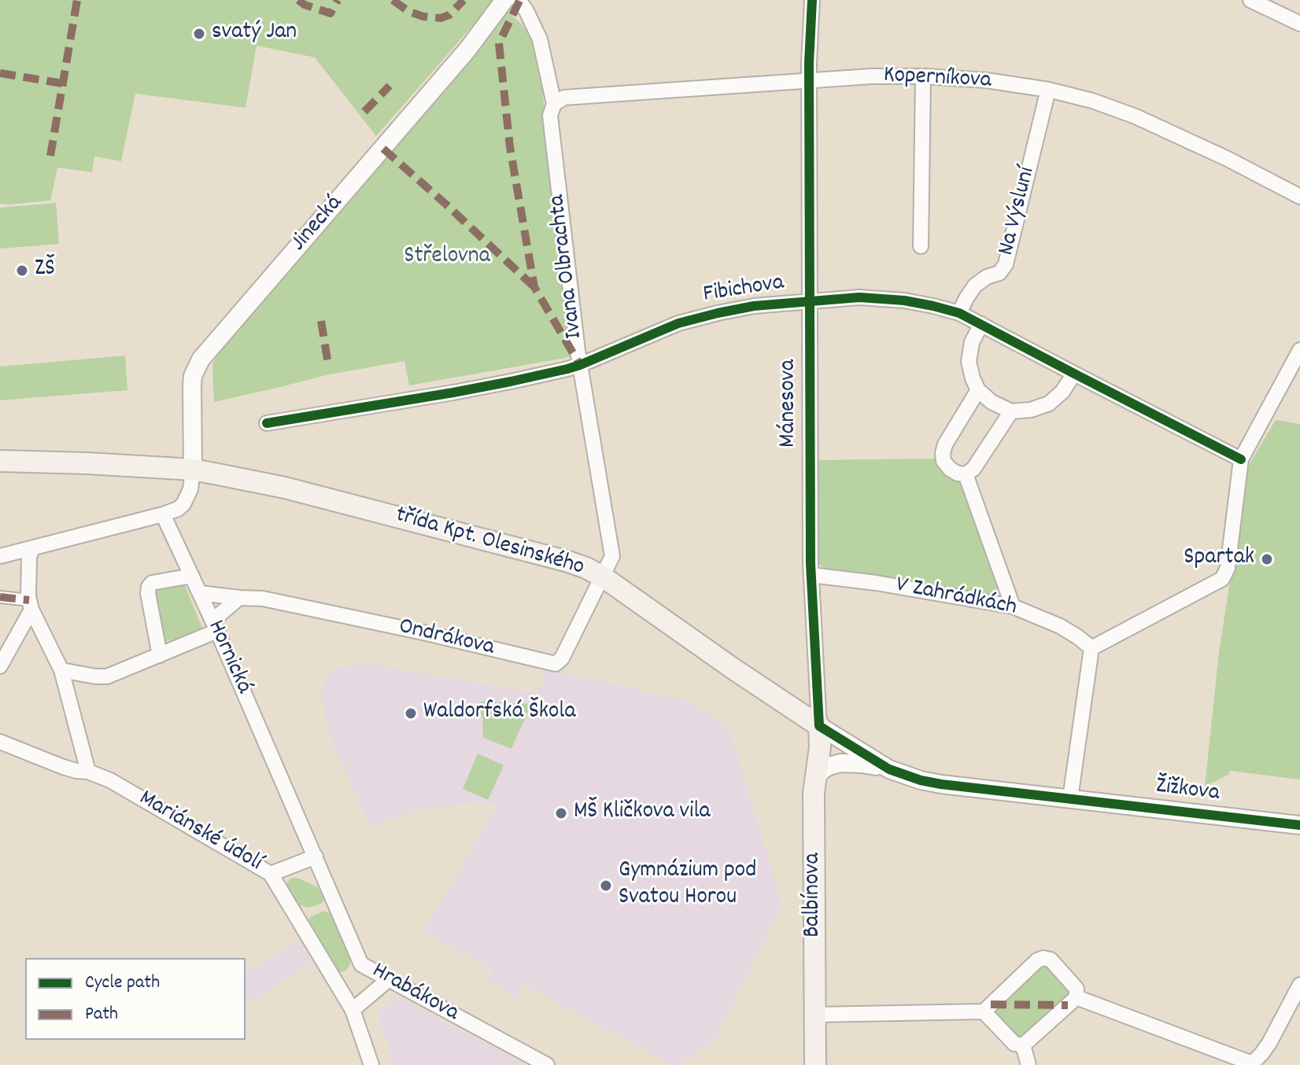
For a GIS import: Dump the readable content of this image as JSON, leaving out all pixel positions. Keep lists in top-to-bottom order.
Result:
{
  "streets": {
    "main road": ["třída Kpt. Olesinského", "Balbínova"],
    "street": [
      "Koperníkova",
      "Na Výsluní",
      "Jinecká",
      "Ivana Olbrachta",
      "Fibichova",
      "Mánesova",
      "V Zahrádkách",
      "Ondrákova",
      "Hornická",
      "Žižkova",
      "Mariánské údolí",
      "Hrabákova"
    ]
  },
  "crossings": [
    ["Koperníkova", "Na Výsluní"],
    ["Koperníkova", "Ivana Olbrachta"],
    ["Koperníkova", "Mánesova"],
    ["Na Výsluní", "Fibichova"],
    ["Jinecká", "třída Kpt. Olesinského"],
    ["Ivana Olbrachta", "Fibichova"],
    ["Ivana Olbrachta", "třída Kpt. Olesinského"],
    ["Ivana Olbrachta", "Ondrákova"],
    ["Fibichova", "Mánesova"],
    ["Mánesova", "třída Kpt. Olesinského"],
    ["Mánesova", "V Zahrádkách"],
    ["Mánesova", "Balbínova"],
    ["třída Kpt. Olesinského", "Ondrákova"],
    ["třída Kpt. Olesinského", "Balbínova"],
    ["Ondrákova", "Hornická"],
    ["Hornická", "Hrabákova"]
  ],
  "parks": ["Střelovna"],
  "places": [
    "svatý Jan",
    "ZŠ",
    "Spartak",
    "Waldorfská Škola",
    "MŠ Kličkova vila",
    "Gymnázium pod Svatou Horou"
  ],
  "legend": ["Cycle path", "Path"]
}
